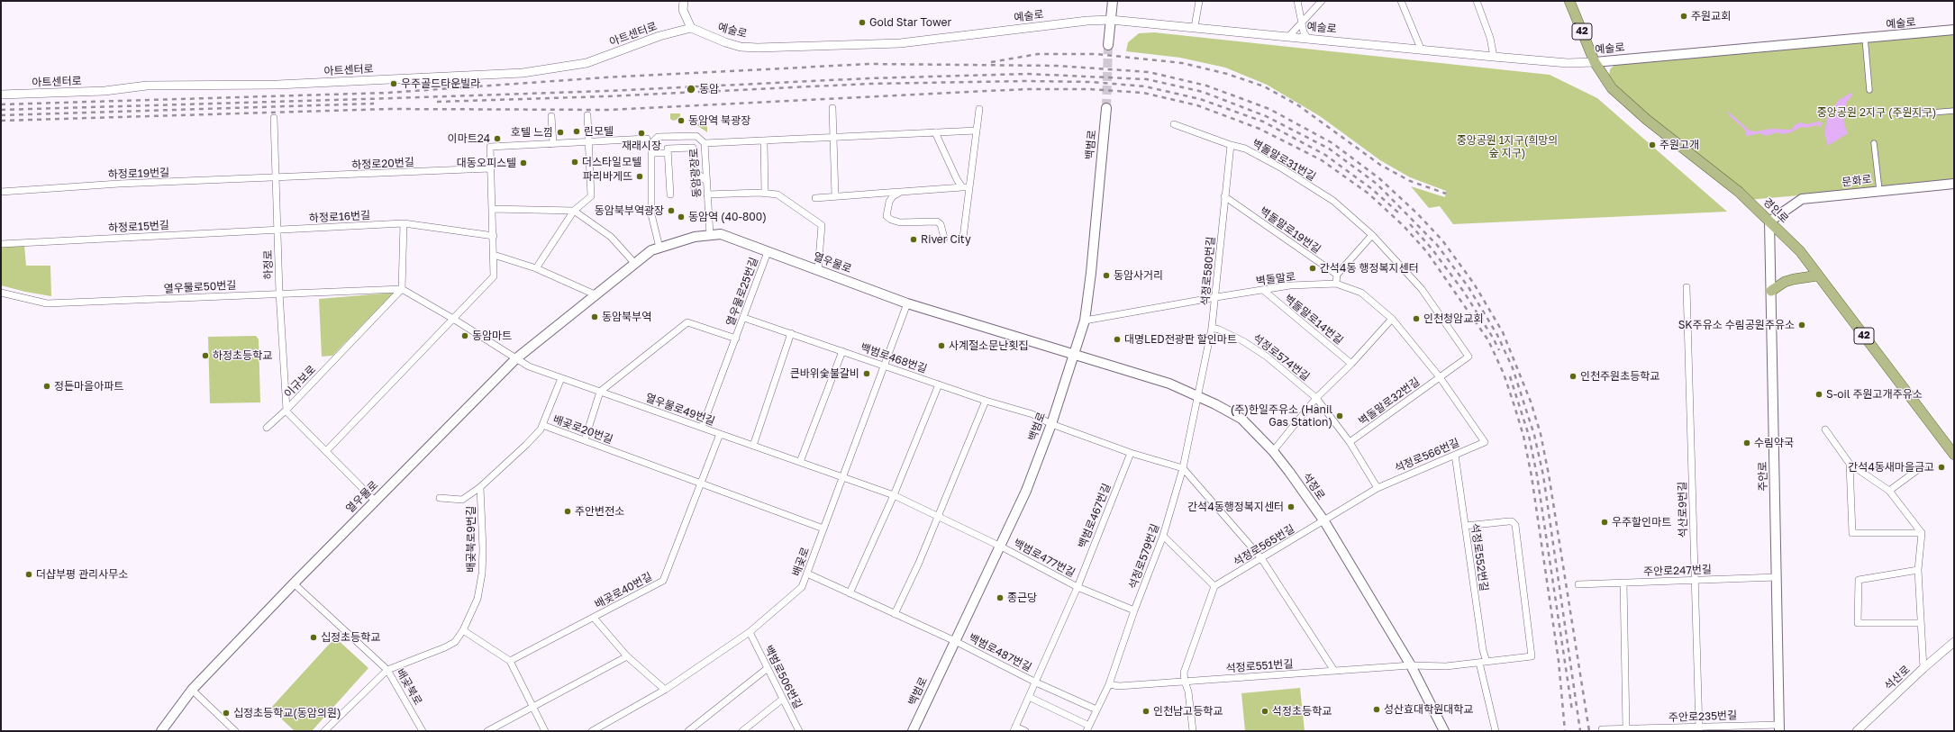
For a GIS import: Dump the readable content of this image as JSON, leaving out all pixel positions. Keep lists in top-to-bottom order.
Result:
{
  "streets": {
    "main road": [
      "예술로",
      "42",
      "백범로",
      "문화로",
      "경인로",
      "열우물로",
      "주안로",
      "석정로"
    ],
    "street": [
      "아트센터로",
      "벽돌말로31번길",
      "하정로20번길",
      "동암광장로",
      "하정로19번길",
      "하정로16번길",
      "하정로15번길",
      "벽돌말로19번길",
      "하정로",
      "석정로580번길",
      "벽돌말로",
      "열우물로50번길",
      "열우물로25번길",
      "벽돌말로14번길",
      "석정로574번길",
      "백범로468번길",
      "이규보로",
      "벽돌말로32번길",
      "열우물로49번길",
      "배곶로20번길",
      "석정로566번길",
      "석산로9번길",
      "백범로467번길",
      "배곶북로9번길",
      "석정로565번길",
      "석정로579번길",
      "석정로552번길",
      "백범로477번길",
      "배곶로",
      "주안로247번길",
      "배곶로40번길",
      "백범로487번길",
      "석정로551번길",
      "백범로506번길",
      "석산로",
      "배곶북로",
      "주안로235번길"
    ]
  },
  "crossings": [
    ["예술로", "아트센터로"],
    ["예술로", "경인로"],
    ["백범로", "열우물로"],
    ["백범로", "벽돌말로"],
    ["백범로", "백범로468번길"],
    ["백범로", "석정로"],
    ["백범로", "백범로477번길"],
    ["백범로", "백범로487번길"],
    ["벽돌말로31번길", "석정로580번길"],
    ["벽돌말로31번길", "벽돌말로"],
    ["벽돌말로31번길", "벽돌말로32번길"],
    ["하정로20번길", "하정로19번길"],
    ["하정로20번길", "하정로"],
    ["동암광장로", "열우물로"],
    ["하정로19번길", "하정로"],
    ["문화로", "경인로"],
    ["문화로", "주안로"],
    ["경인로", "주안로"],
    ["하정로16번길", "하정로15번길"],
    ["하정로16번길", "하정로"],
    ["하정로15번길", "하정로"],
    ["벽돌말로19번길", "석정로580번길"],
    ["열우물로", "열우물로25번길"],
    ["열우물로", "이규보로"],
    ["열우물로", "열우물로49번길"],
    ["열우물로", "석정로"],
    ["열우물로", "배곶로"],
    ["열우물로", "배곶북로"],
    ["하정로", "열우물로50번길"],
    ["하정로", "이규보로"],
    ["석정로580번길", "벽돌말로"],
    ["석정로580번길", "석정로574번길"],
    ["석정로580번길", "석정로"],
    ["석정로580번길", "석정로579번길"],
    ["벽돌말로", "벽돌말로14번길"],
    ["벽돌말로", "벽돌말로32번길"],
    ["벽돌말로", "석정로566번길"],
    ["열우물로50번길", "이규보로"],
    ["열우물로25번길", "백범로468번길"],
    ["열우물로25번길", "열우물로49번길"],
    ["백범로468번길", "배곶로"],
    ["열우물로49번길", "백범로477번길"],
    ["열우물로49번길", "배곶로"],
    ["배곶로20번길", "배곶북로9번길"],
    ["배곶로20번길", "배곶로"],
    ["배곶로20번길", "배곶로40번길"],
    ["석정로566번길", "석정로"],
    ["석정로566번길", "석정로565번길"],
    ["석정로566번길", "석정로552번길"],
    ["주안로", "주안로247번길"],
    ["주안로", "주안로235번길"],
    ["석정로", "석정로565번길"],
    ["석정로", "석정로579번길"],
    ["석정로", "석정로551번길"],
    ["석산로9번길", "주안로247번길"],
    ["석산로9번길", "주안로235번길"],
    ["백범로467번길", "백범로477번길"],
    ["배곶북로9번길", "배곶북로"],
    ["석정로579번길", "백범로477번길"],
    ["석정로579번길", "백범로487번길"],
    ["석정로579번길", "석정로551번길"],
    ["백범로477번길", "백범로487번길"],
    ["배곶로", "배곶로40번길"],
    ["배곶로", "백범로487번길"],
    ["배곶로", "백범로506번길"]
  ],
  "parks": ["중앙공원 2지구 (주원지구)", "중앙공원 1지구(희망의 숲 지구)"],
  "places": [
    "주원교회",
    "Gold Star Tower",
    "우주골드타운빌라",
    "동암",
    "동암역 북광장",
    "린모텔",
    "호텔 느낌",
    "재래시장",
    "이마트24",
    "주원고개",
    "더스타일모텔",
    "대동오피스텔",
    "파리바게뜨",
    "동암북부역광장",
    "동암역 (40-800)",
    "River City",
    "간석4동 행정복지센터",
    "동암사거리",
    "동암북부역",
    "인천청암교회",
    "SK주유소 수림공원주유소",
    "동암마트",
    "대명LED전광판 할인마트",
    "사계절소문난횟집",
    "하정초등학교",
    "큰바위숯불갈비",
    "인천주원초등학교",
    "정든마을아파트",
    "S-oil 주원고개주유소",
    "(주)한일주유소 (Hanil Gas Station)",
    "수림약국",
    "간석4동새마을금고",
    "간석4동행정복지센터",
    "주안변전소",
    "우주할인마트",
    "더샵부평 관리사무소",
    "종근당",
    "십정초등학교",
    "성산효대학원대학교",
    "인천남고등학교",
    "석정초등학교",
    "십정초등학교(동암의원)"
  ]
}
